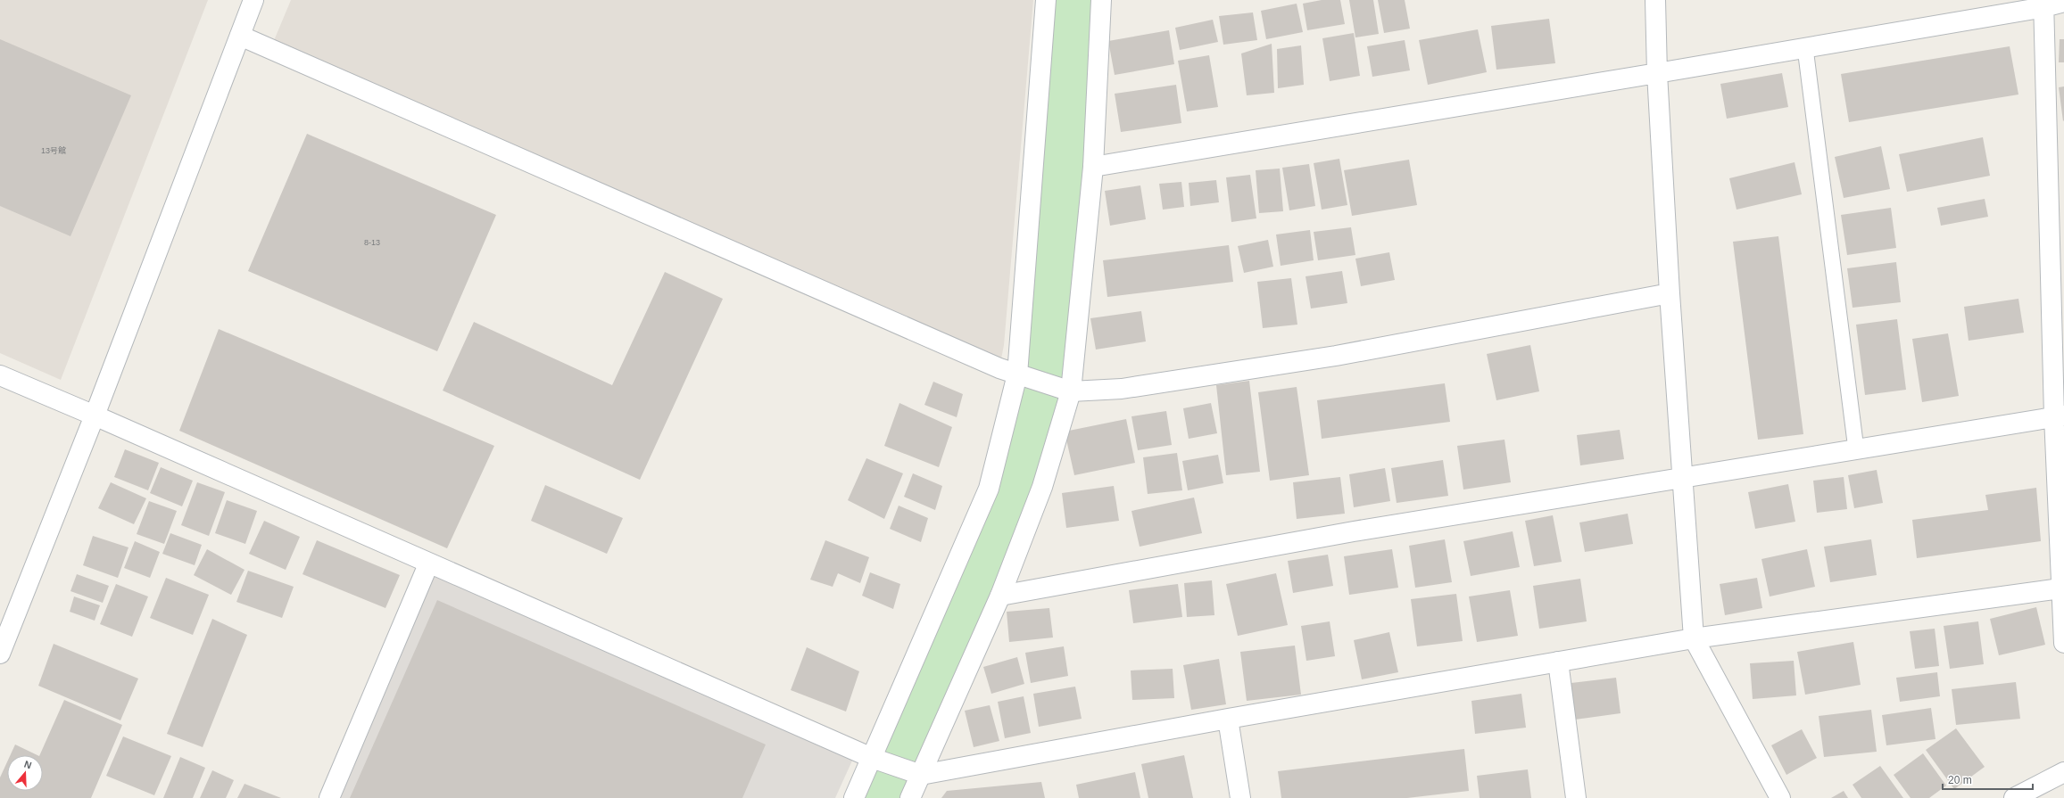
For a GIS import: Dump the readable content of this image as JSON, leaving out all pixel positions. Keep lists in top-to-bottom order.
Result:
{
  "house_numbers": ["13号館", "8-13"],
  "scale_bar": "20 m",
  "north": "top"
}
